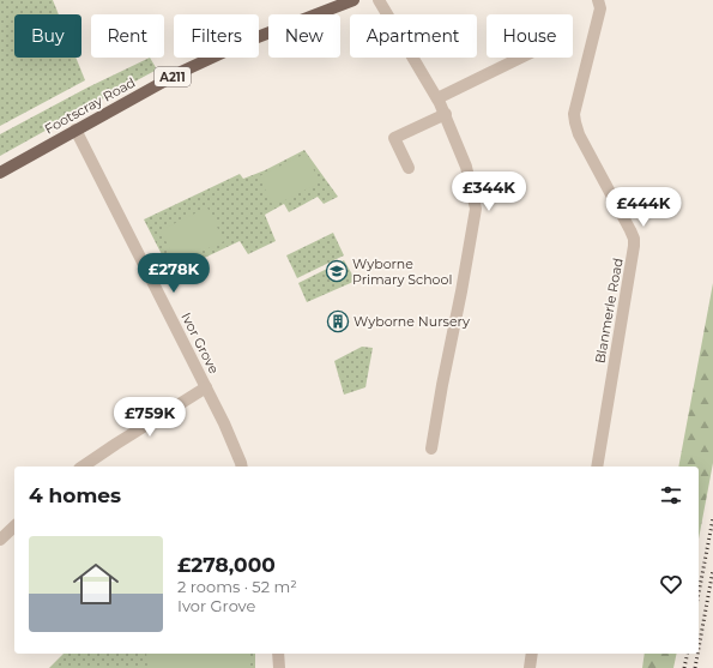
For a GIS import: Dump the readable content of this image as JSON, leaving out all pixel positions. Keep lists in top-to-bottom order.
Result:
{
  "streets": {
    "main road": ["A211", "Footscray Road"],
    "street": ["Blanmerle Road", "Ivor Grove"]
  },
  "crossings": [
    ["Footscray Road", "Ivor Grove"]
  ],
  "places": {
    "school or university": ["Wyborne Primary School"],
    "building": ["Wyborne Nursery"]
  },
  "page": {
    "chip": [
      "Buy",
      "Rent",
      "Filters",
      "New",
      "Apartment",
      "House"
    ],
    "price": [
      "£344K",
      "£444K",
      "£278K",
      "£759K"
    ],
    "heading": "4 homes",
    "list": [
      {
        "name": "£278,000",
        "note": "2 rooms · 52 m² · Ivor Grove"
      }
    ]
  }
}
